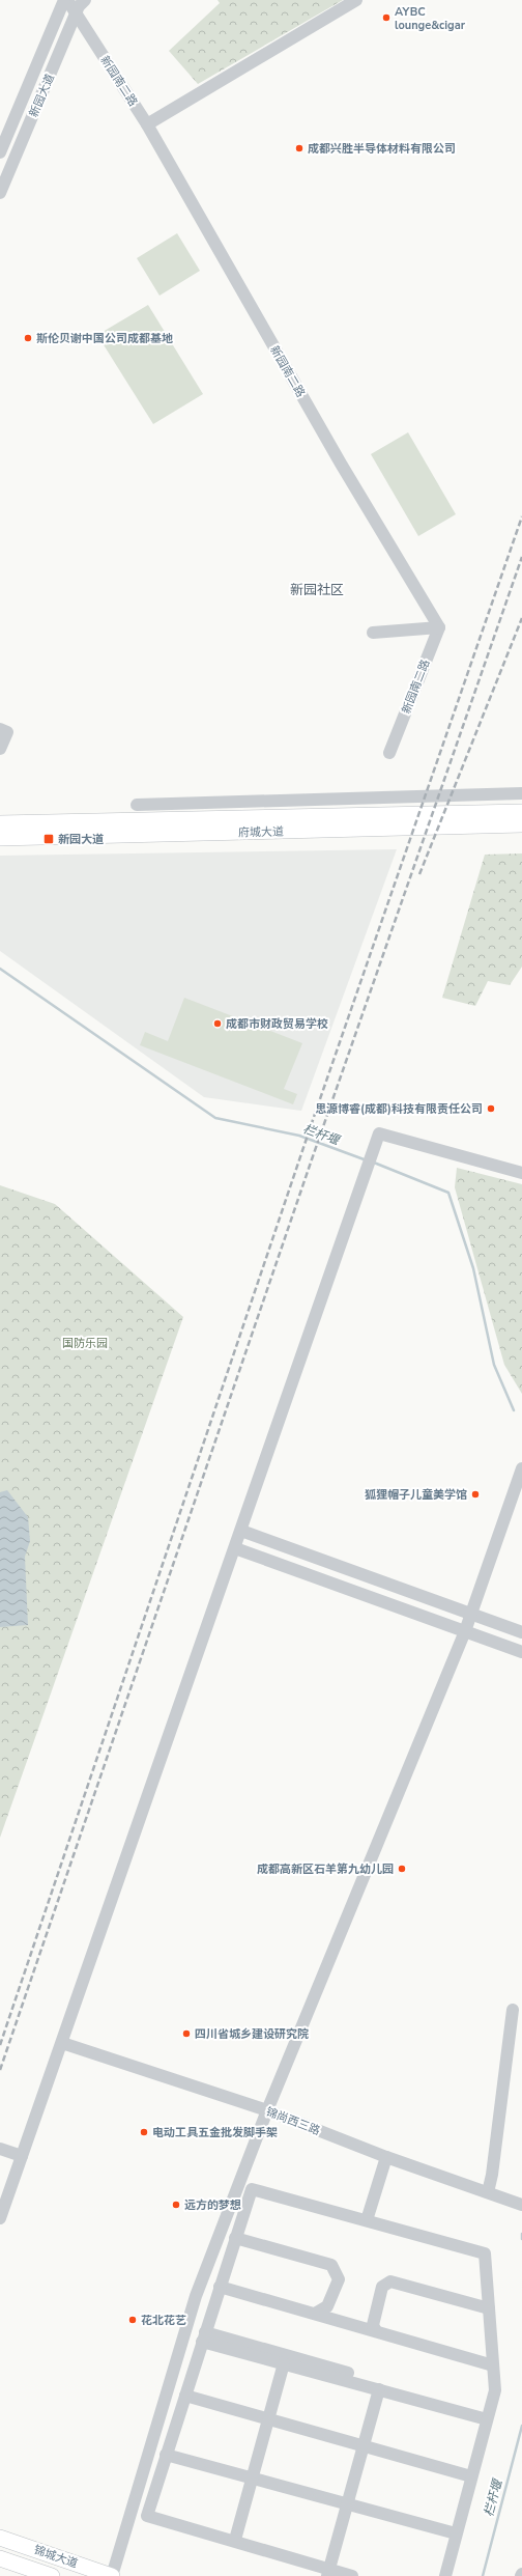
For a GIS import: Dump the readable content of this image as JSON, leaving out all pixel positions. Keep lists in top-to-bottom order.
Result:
{
  "streets": {
    "main road": ["府城大道", "锦城大道"],
    "street": ["新园南二路", "新园大道", "锦尚西三路"]
  },
  "crossings": [
    ["新园南二路", "新园大道"]
  ],
  "districts": ["新园社区"],
  "water": ["栏杆堰"],
  "parks": ["国防乐园"],
  "places": {
    "other": [
      "AYBC lounge&cigar",
      "成都兴胜半导体材料有限公司",
      "斯伦贝谢中国公司成都基地",
      "成都市财政贸易学校",
      "思源博睿(成都)科技有限责任公司",
      "狐狸帽子儿童美学馆",
      "成都高新区石羊第九幼儿园",
      "四川省城乡建设研究院",
      "电动工具五金批发脚手架",
      "远方的梦想",
      "花北花艺"
    ],
    "transit": ["新园大道"]
  }
}
